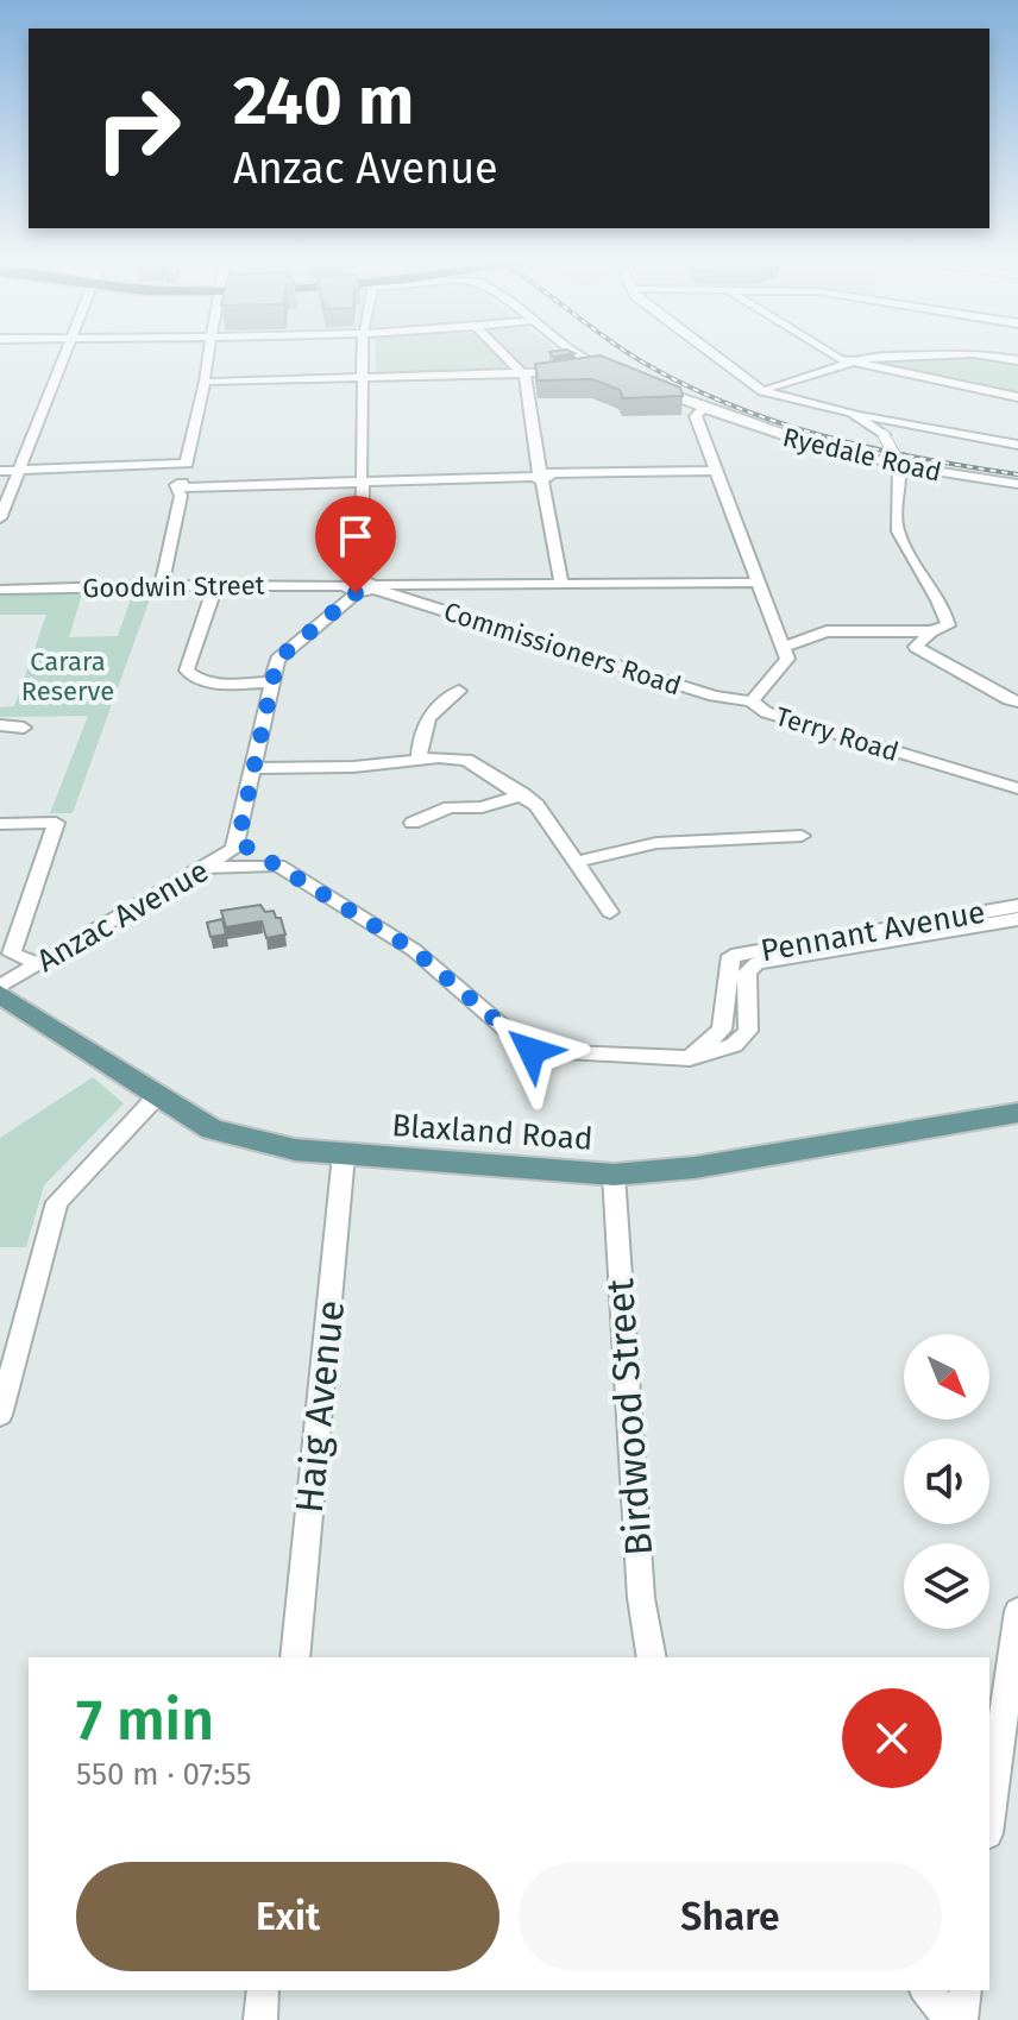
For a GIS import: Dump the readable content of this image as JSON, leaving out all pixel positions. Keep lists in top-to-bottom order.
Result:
{
  "streets": {
    "main road": ["Blaxland Road"],
    "street": [
      "Ryedale Road",
      "Goodwin Street",
      "Commissioners Road",
      "Terry Road",
      "Anzac Avenue",
      "Pennant Avenue",
      "Haig Avenue",
      "Birdwood Street"
    ]
  },
  "crossings": [
    ["Goodwin Street", "Commissioners Road"],
    ["Goodwin Street", "Anzac Avenue"],
    ["Commissioners Road", "Terry Road"],
    ["Commissioners Road", "Anzac Avenue"],
    ["Anzac Avenue", "Pennant Avenue"],
    ["Anzac Avenue", "Blaxland Road"],
    ["Blaxland Road", "Haig Avenue"],
    ["Blaxland Road", "Birdwood Street"]
  ],
  "parks": ["Carara Reserve"],
  "north": "bottom right",
  "page": {
    "turn": ["240 m", "Anzac Avenue"],
    "heading": ["7 min", "550 m · 07:55"],
    "buttons": ["Exit", "Share"]
  }
}
